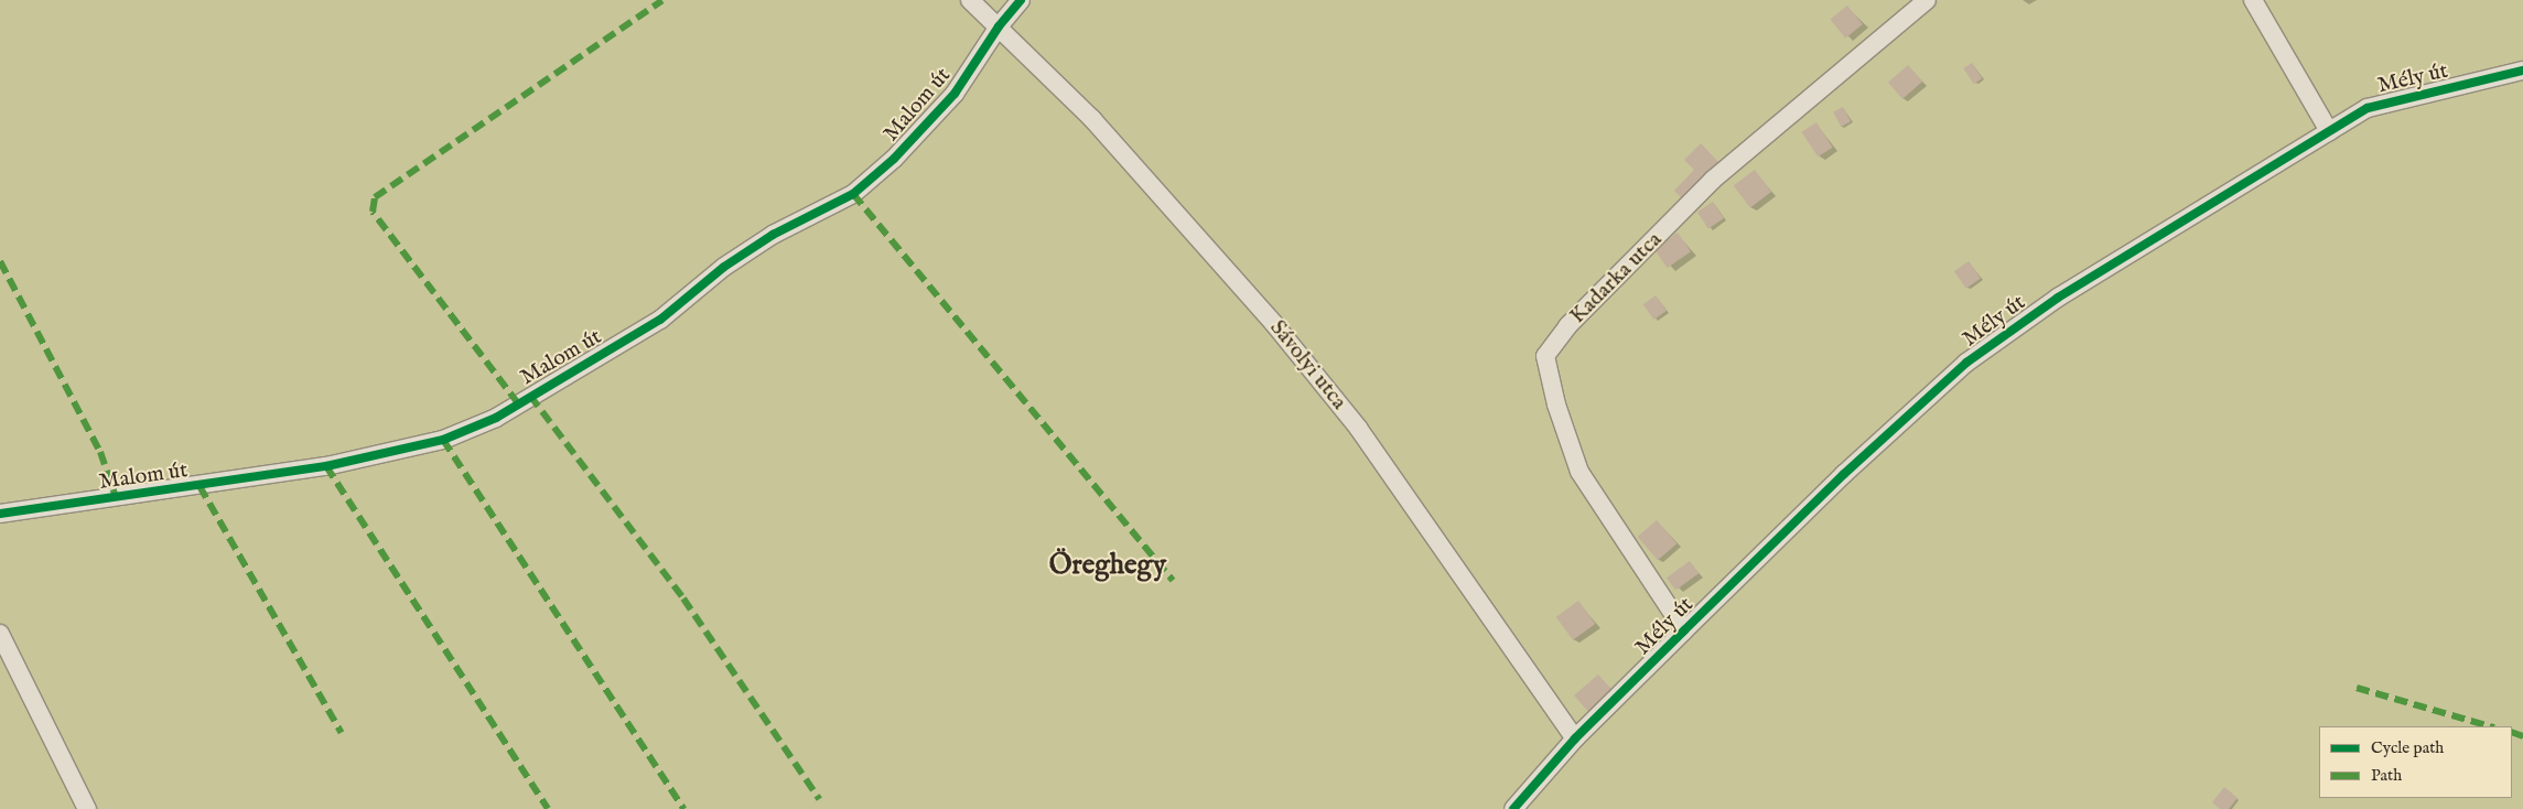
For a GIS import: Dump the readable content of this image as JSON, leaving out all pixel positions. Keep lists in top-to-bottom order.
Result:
{
  "streets": {
    "street": [
      "Mély út",
      "Malom út",
      "Kadarka utca",
      "Sávolyi utca"
    ]
  },
  "crossings": [
    ["Mély út", "Kadarka utca"],
    ["Mély út", "Sávolyi utca"],
    ["Malom út", "Sávolyi utca"]
  ],
  "districts": ["Öreghegy"],
  "legend": ["Cycle path", "Path"]
}
